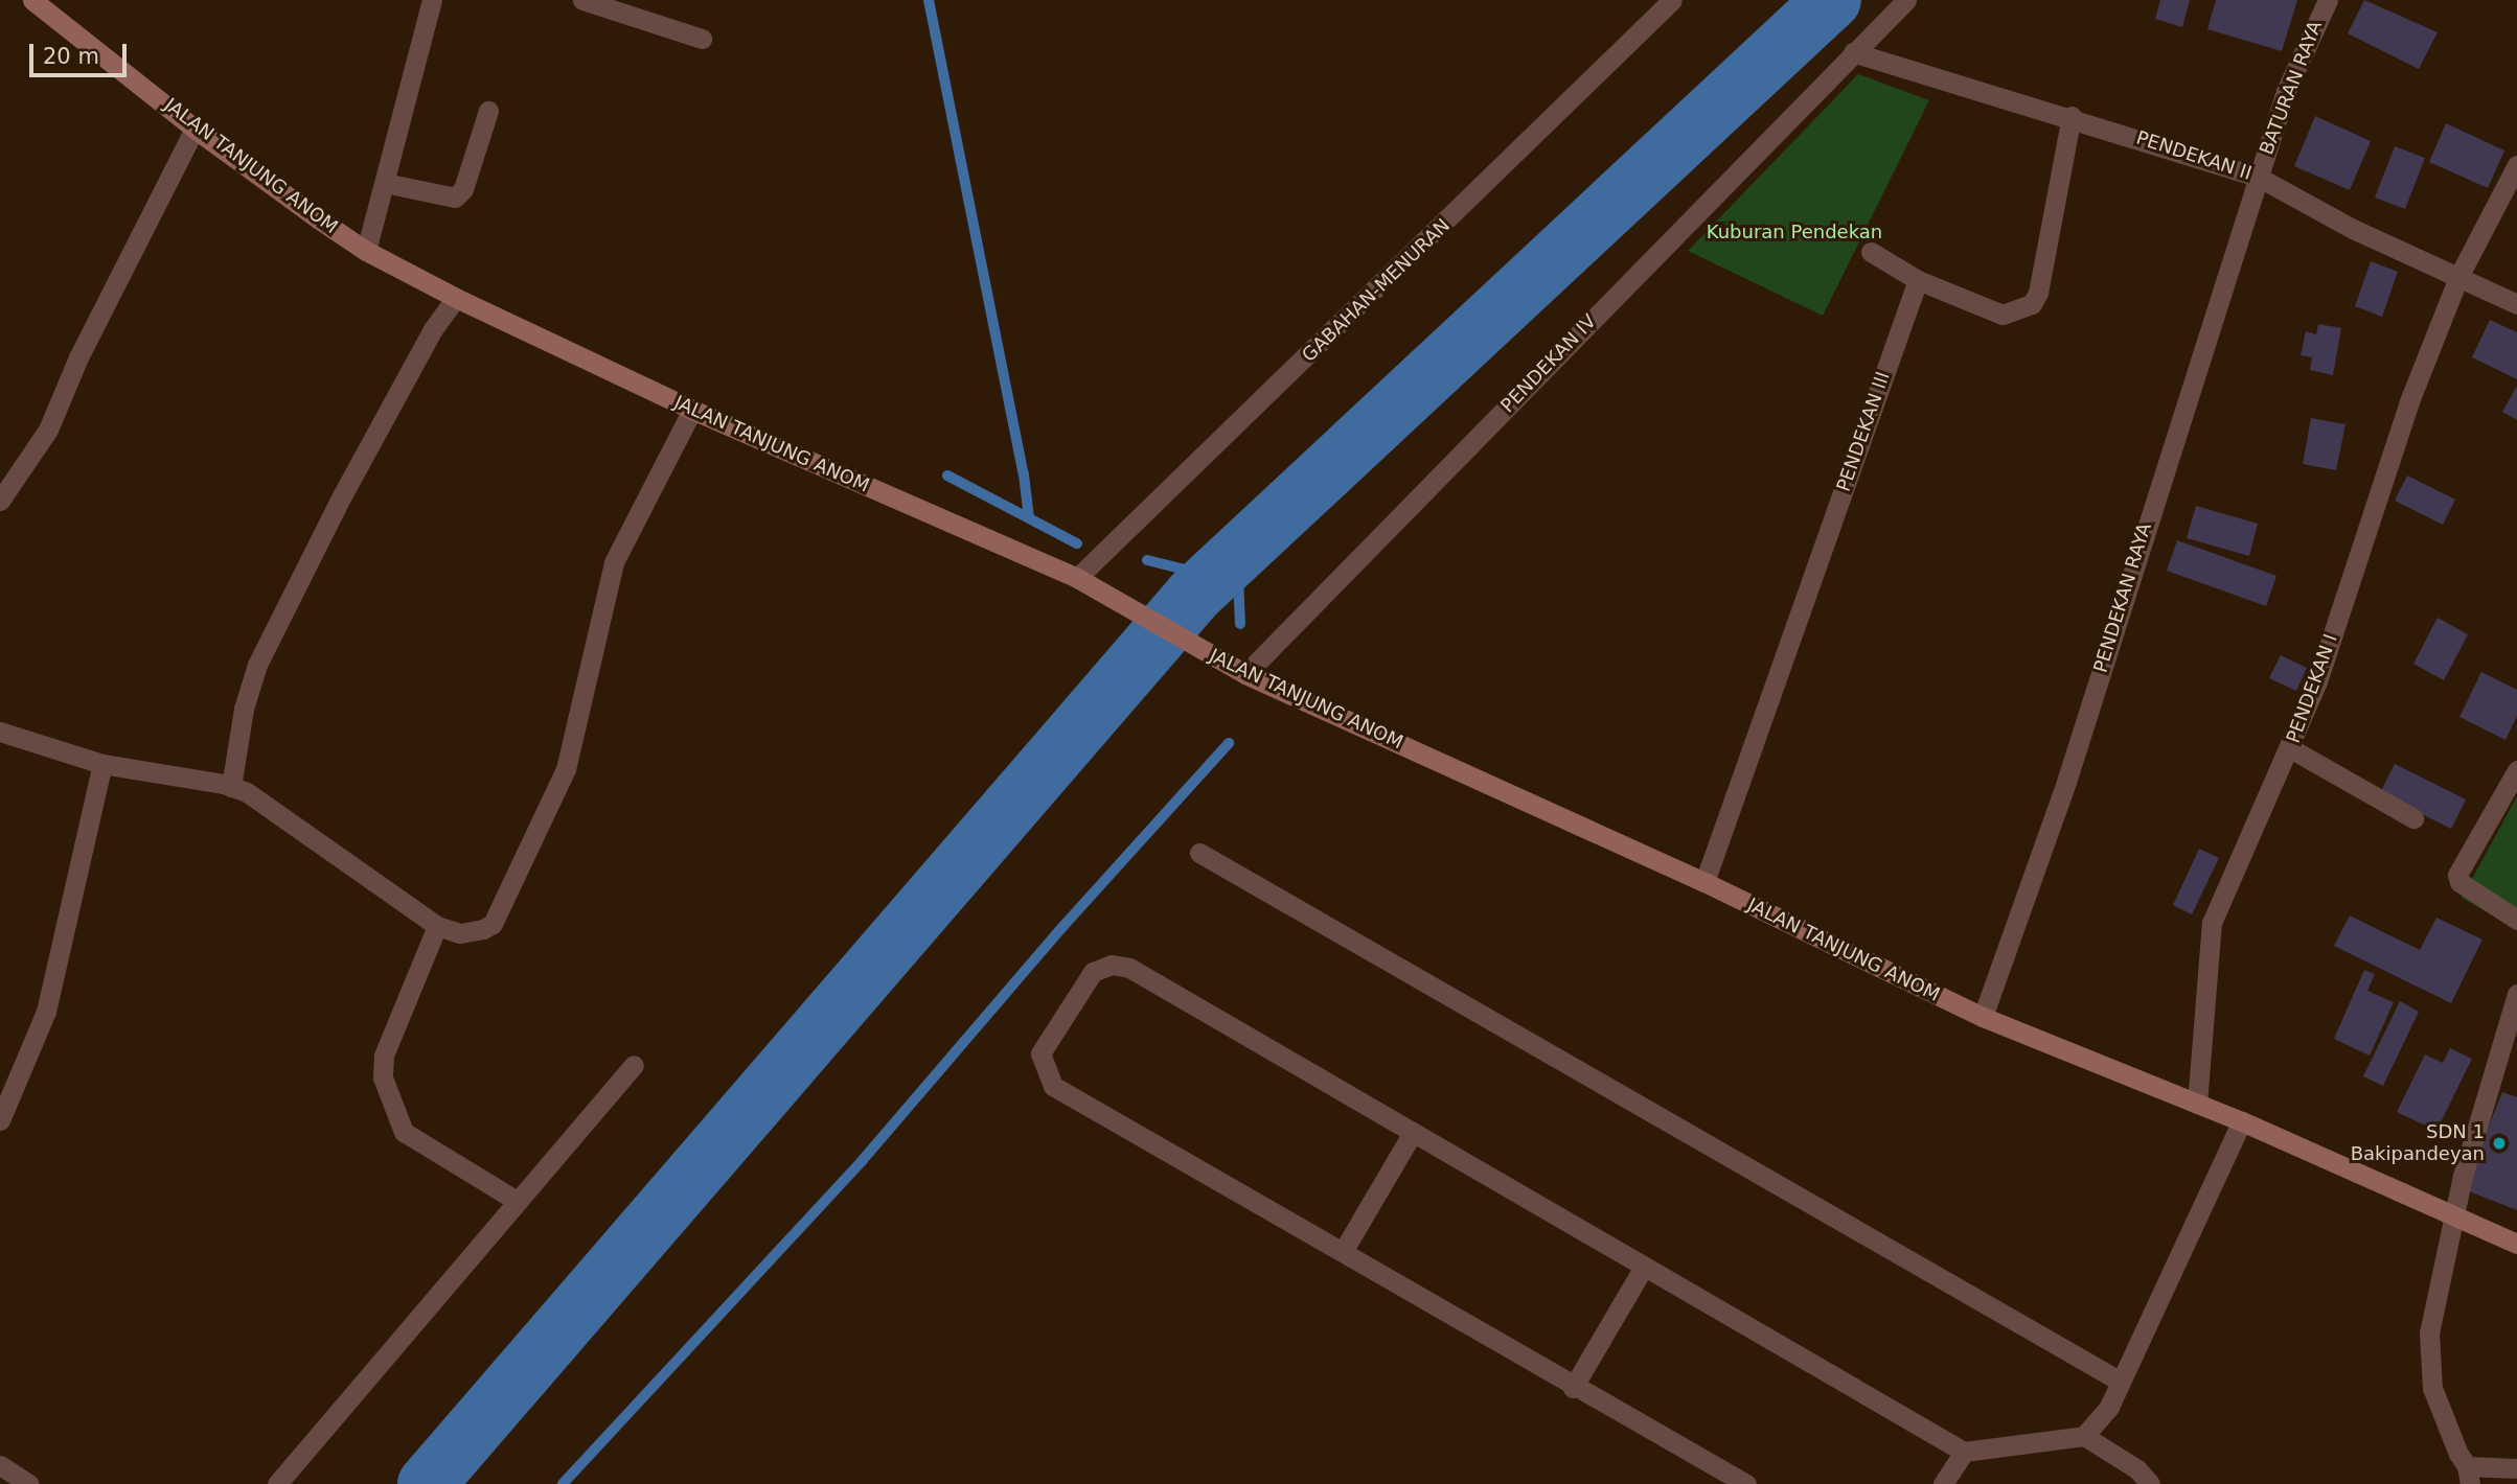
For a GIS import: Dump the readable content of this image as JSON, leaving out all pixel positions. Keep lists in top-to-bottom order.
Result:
{
  "streets": {
    "main road": ["JALAN TANJUNG ANOM"],
    "street": [
      "BATURAN RAYA",
      "PENDEKAN II",
      "GABAHAN-MENURAN",
      "PENDEKAN IV",
      "PENDEKAN III",
      "PENDEKAN RAYA",
      "PENDEKAN I"
    ]
  },
  "crossings": [
    ["BATURAN RAYA", "PENDEKAN II"],
    ["BATURAN RAYA", "PENDEKAN RAYA"],
    ["PENDEKAN II", "PENDEKAN IV"],
    ["PENDEKAN II", "PENDEKAN RAYA"],
    ["PENDEKAN II", "PENDEKAN I"],
    ["JALAN TANJUNG ANOM", "GABAHAN-MENURAN"],
    ["JALAN TANJUNG ANOM", "PENDEKAN IV"],
    ["JALAN TANJUNG ANOM", "PENDEKAN III"],
    ["JALAN TANJUNG ANOM", "PENDEKAN RAYA"],
    ["JALAN TANJUNG ANOM", "PENDEKAN I"]
  ],
  "parks": ["Kuburan Pendekan"],
  "places": ["SDN 1 Bakipandeyan"],
  "scale_bar": "20 m"
}
